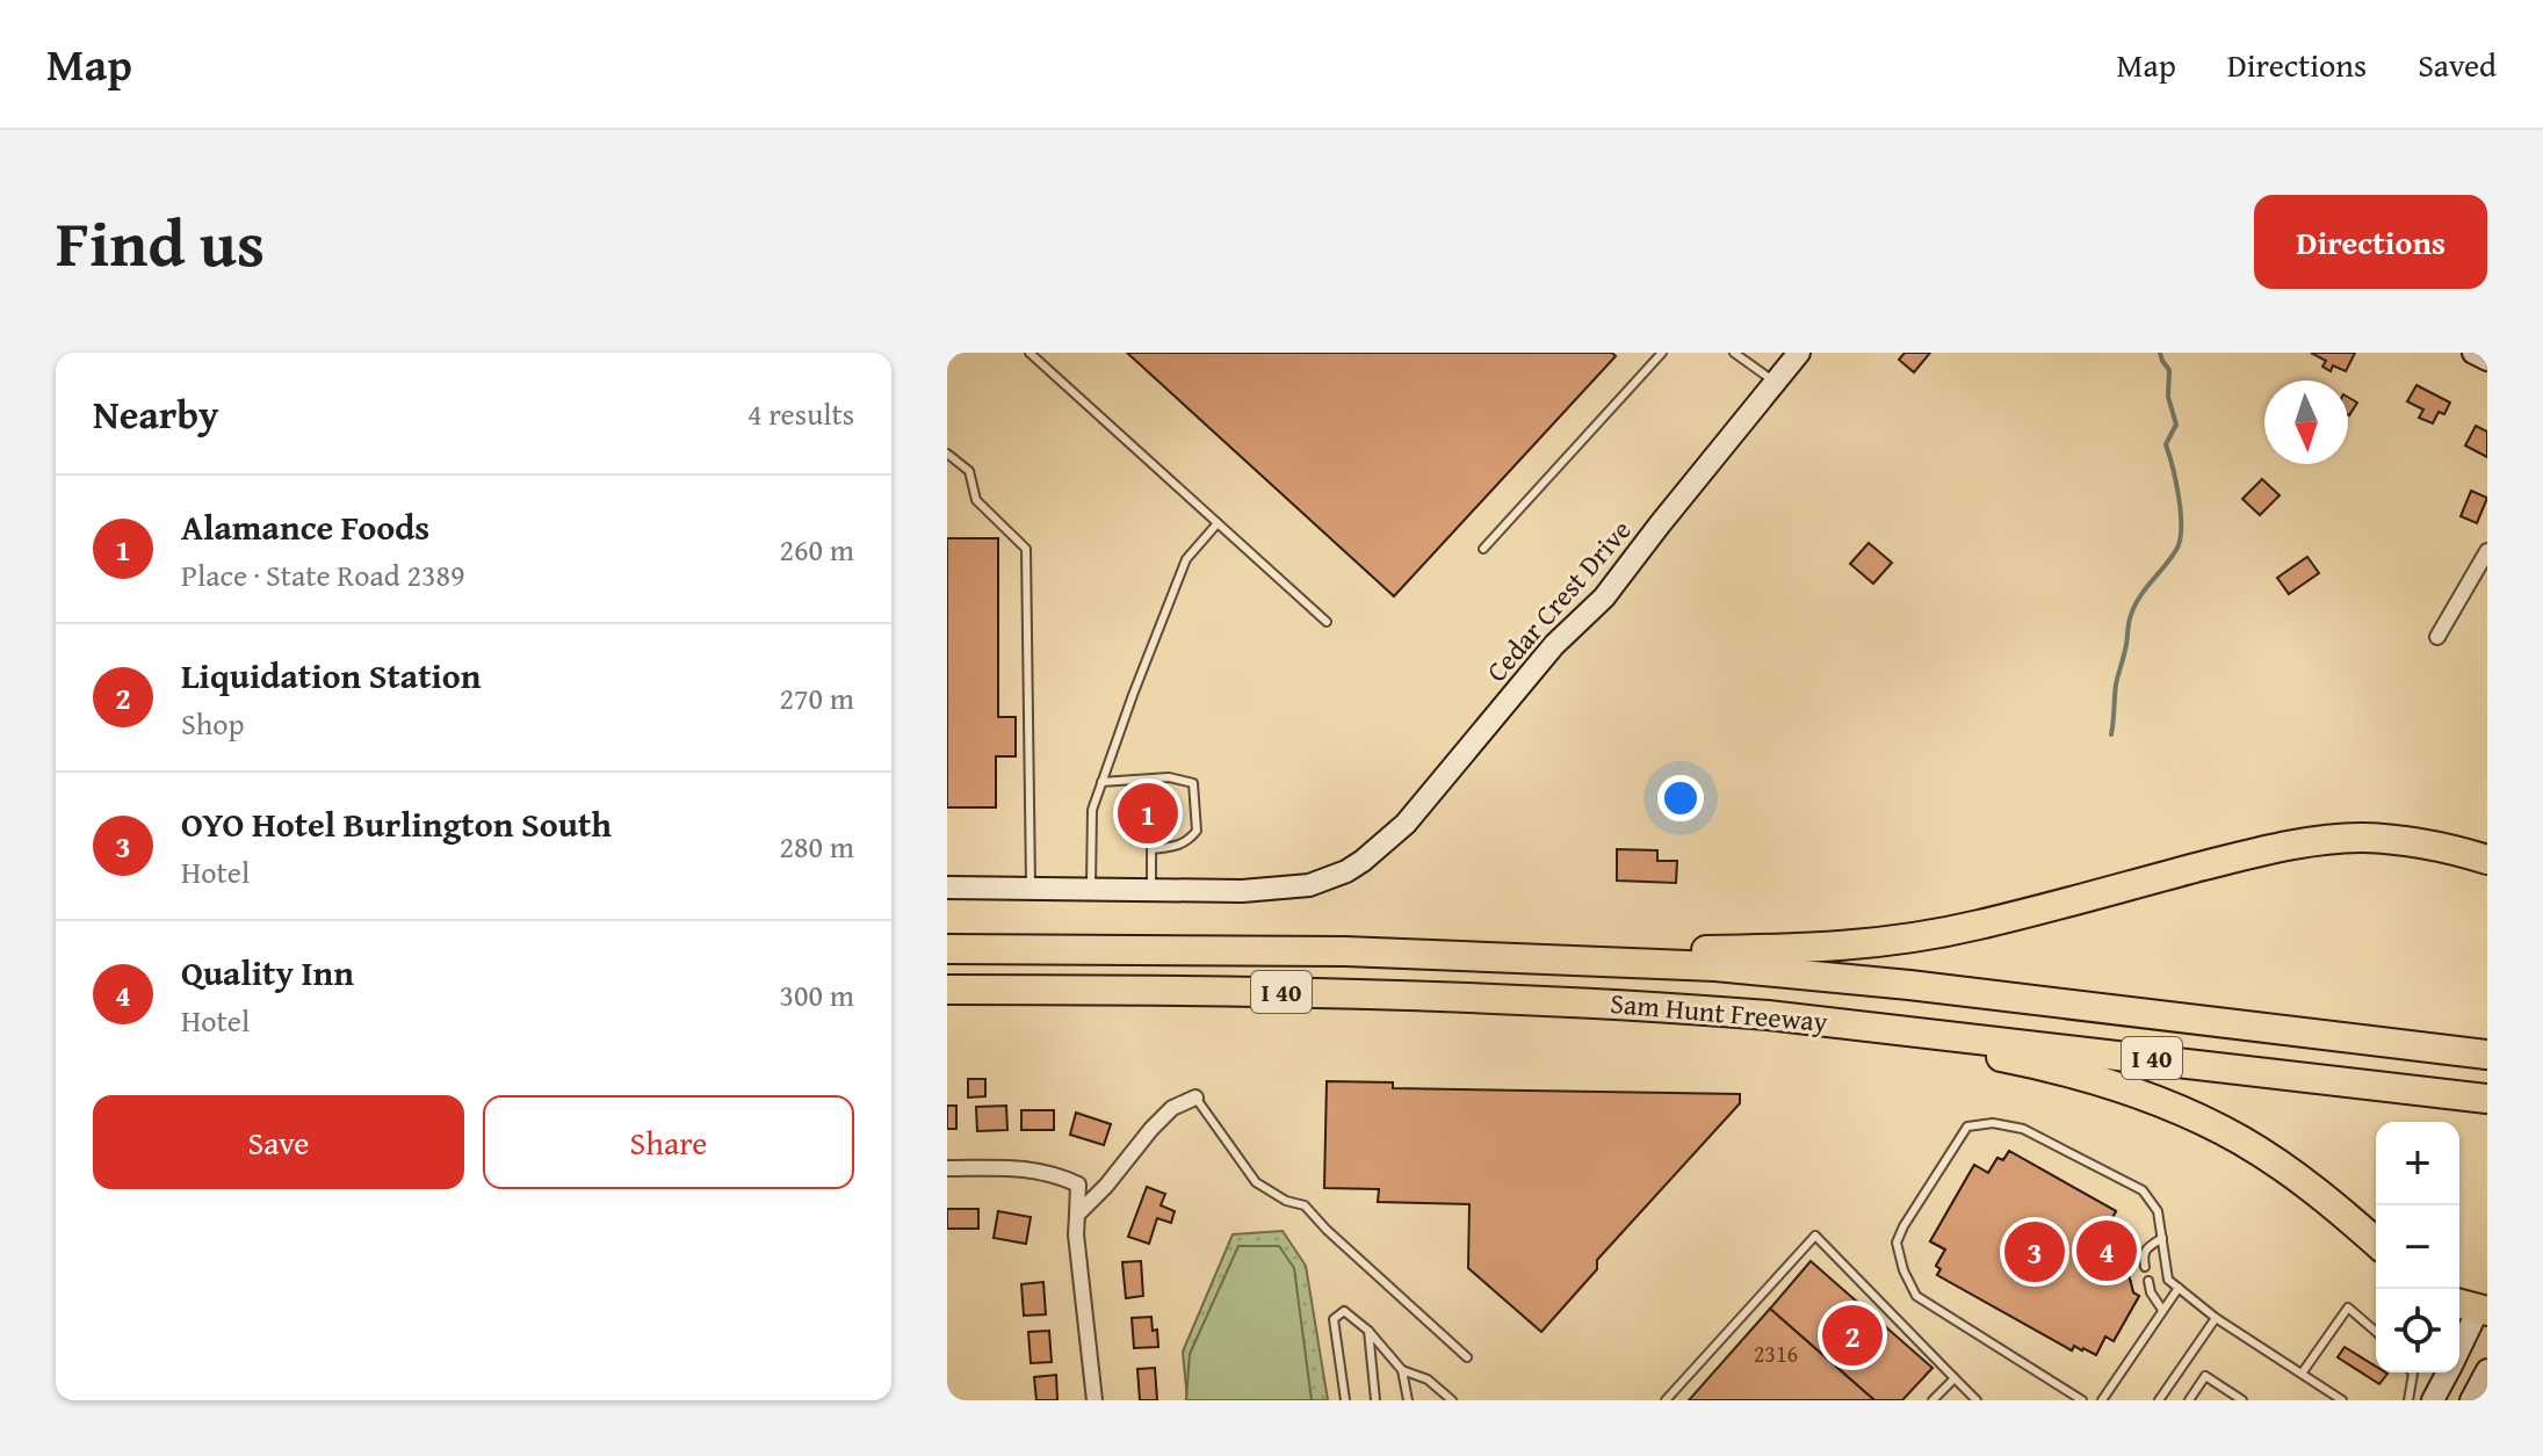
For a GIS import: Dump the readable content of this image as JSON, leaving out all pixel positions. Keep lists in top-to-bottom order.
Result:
{
  "streets": {
    "highway": ["I 40", "Sam Hunt Freeway"],
    "street": ["Cedar Crest Drive"]
  },
  "house_numbers": ["2316"],
  "north": "bottom",
  "page": {
    "header": "Map",
    "nav": ["Map", "Directions", "Saved"],
    "title": "Find us",
    "buttons": [
      "Directions",
      ["Save", "Share"]
    ],
    "heading": ["Nearby", "4 results"],
    "list": [
      {
        "mark": "1",
        "name": "Alamance Foods",
        "note": "Place · State Road 2389",
        "value": "260 m"
      },
      {
        "mark": "2",
        "name": "Liquidation Station",
        "note": "Shop",
        "value": "270 m"
      },
      {
        "mark": "3",
        "name": "OYO Hotel Burlington South",
        "note": "Hotel",
        "value": "280 m"
      },
      {
        "mark": "4",
        "name": "Quality Inn",
        "note": "Hotel",
        "value": "300 m"
      }
    ],
    "pins": [
      "1",
      "4",
      "3",
      "2"
    ],
    "map_buttons": ["+", "−"]
  }
}
